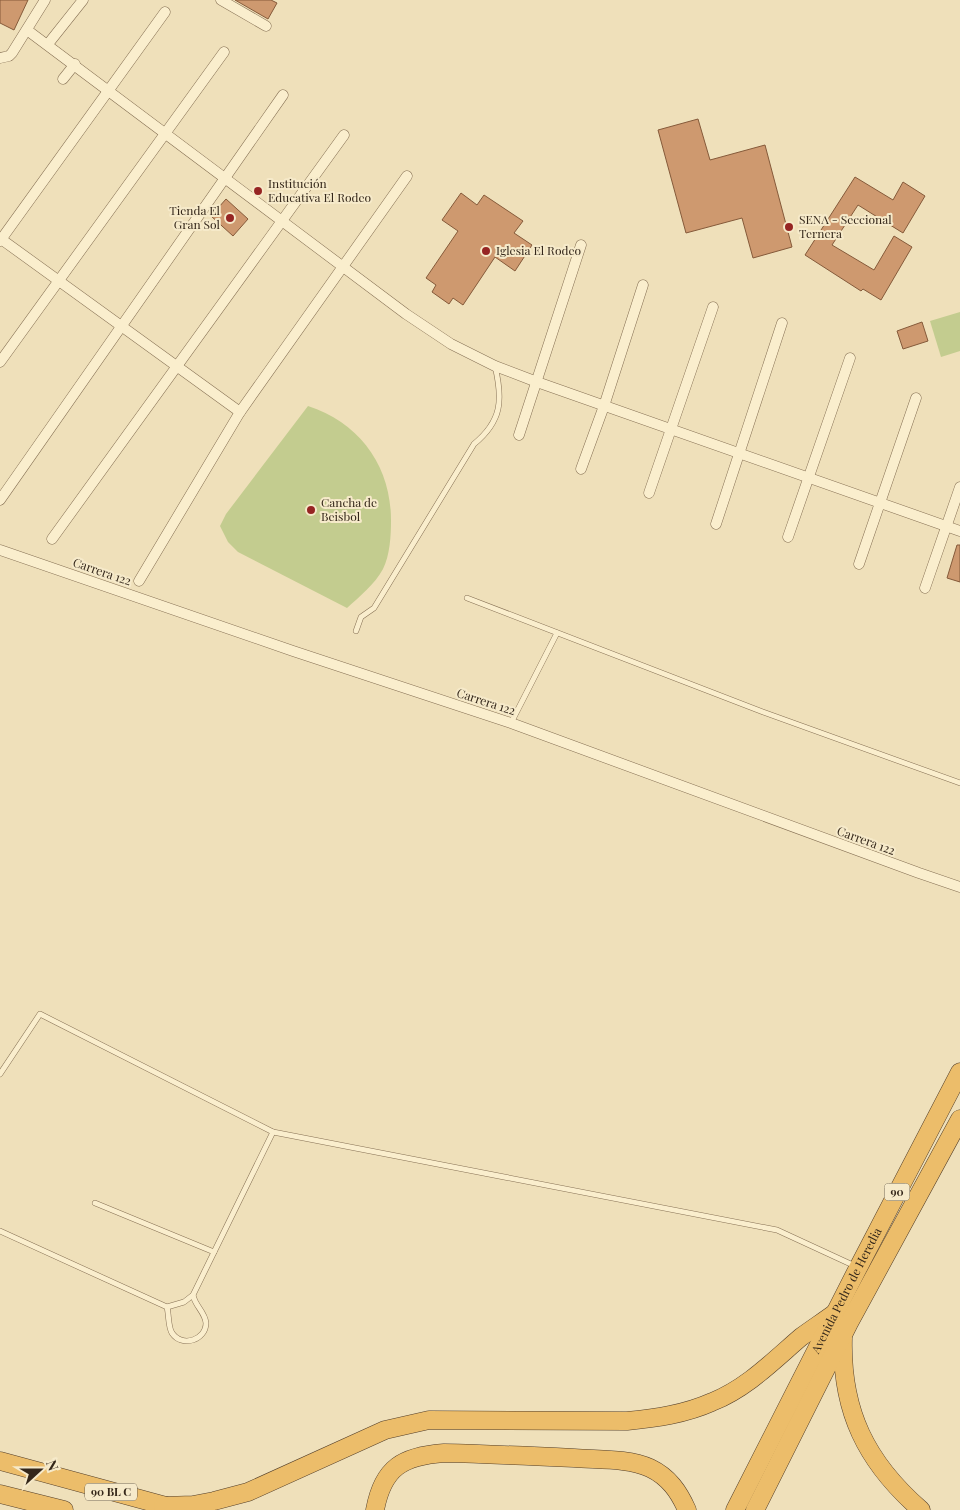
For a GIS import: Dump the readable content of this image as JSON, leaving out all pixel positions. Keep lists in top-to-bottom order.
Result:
{
  "streets": {
    "highway": ["90", "Avenida Pedro de Heredia", "90 BL C"],
    "street": ["Carrera 122"]
  },
  "places": [
    "Institución Educativa El Rodeo",
    "Tienda El Gran Sol",
    "SENA - Seccional Ternera",
    "Iglesia El Rodeo",
    "Cancha de Beisbol"
  ],
  "north": "right"
}
